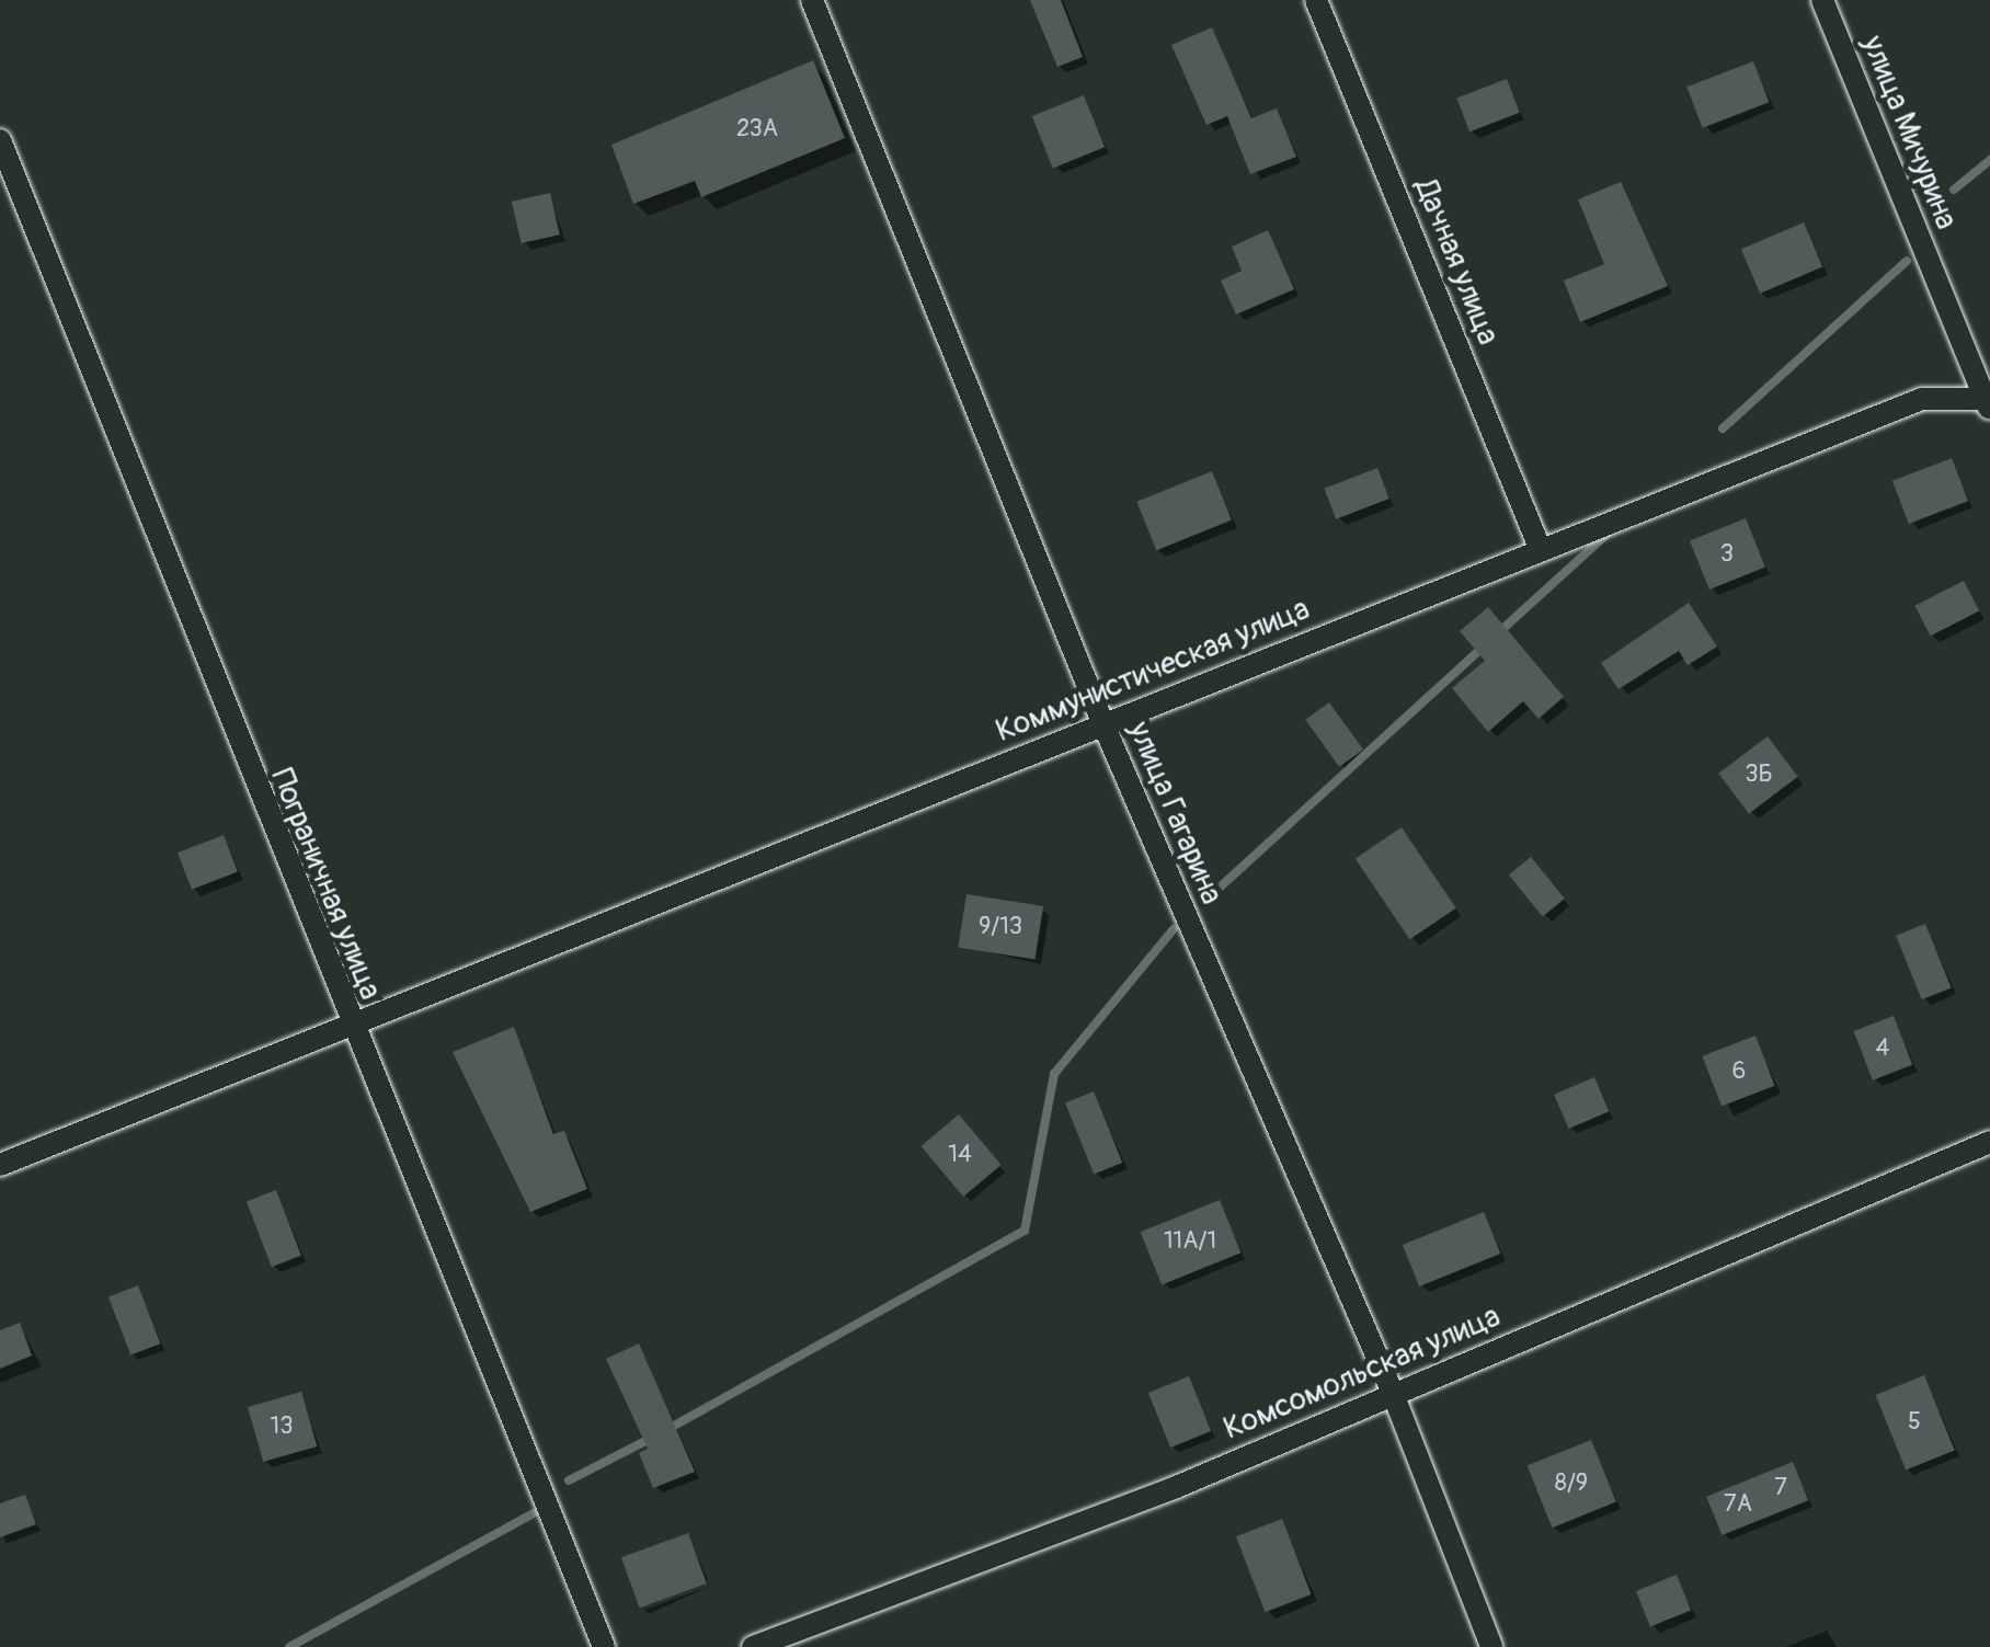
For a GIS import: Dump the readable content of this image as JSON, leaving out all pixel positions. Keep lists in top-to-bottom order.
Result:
{
  "streets": {
    "street": [
      "улица Мичурина",
      "Дачная улица",
      "Коммунистическая улица",
      "улица Гагарина",
      "Пограничная улица",
      "Комсомольская улица"
    ]
  },
  "crossings": [
    ["улица Мичурина", "Коммунистическая улица"],
    ["Дачная улица", "Коммунистическая улица"],
    ["Коммунистическая улица", "улица Гагарина"],
    ["Коммунистическая улица", "Пограничная улица"],
    ["улица Гагарина", "Комсомольская улица"]
  ],
  "house_numbers": [
    "23А",
    "3",
    "3Б",
    "9/13",
    "4",
    "6",
    "14",
    "11А/1",
    "5",
    "13",
    "8/9",
    "7",
    "7А"
  ]
}
